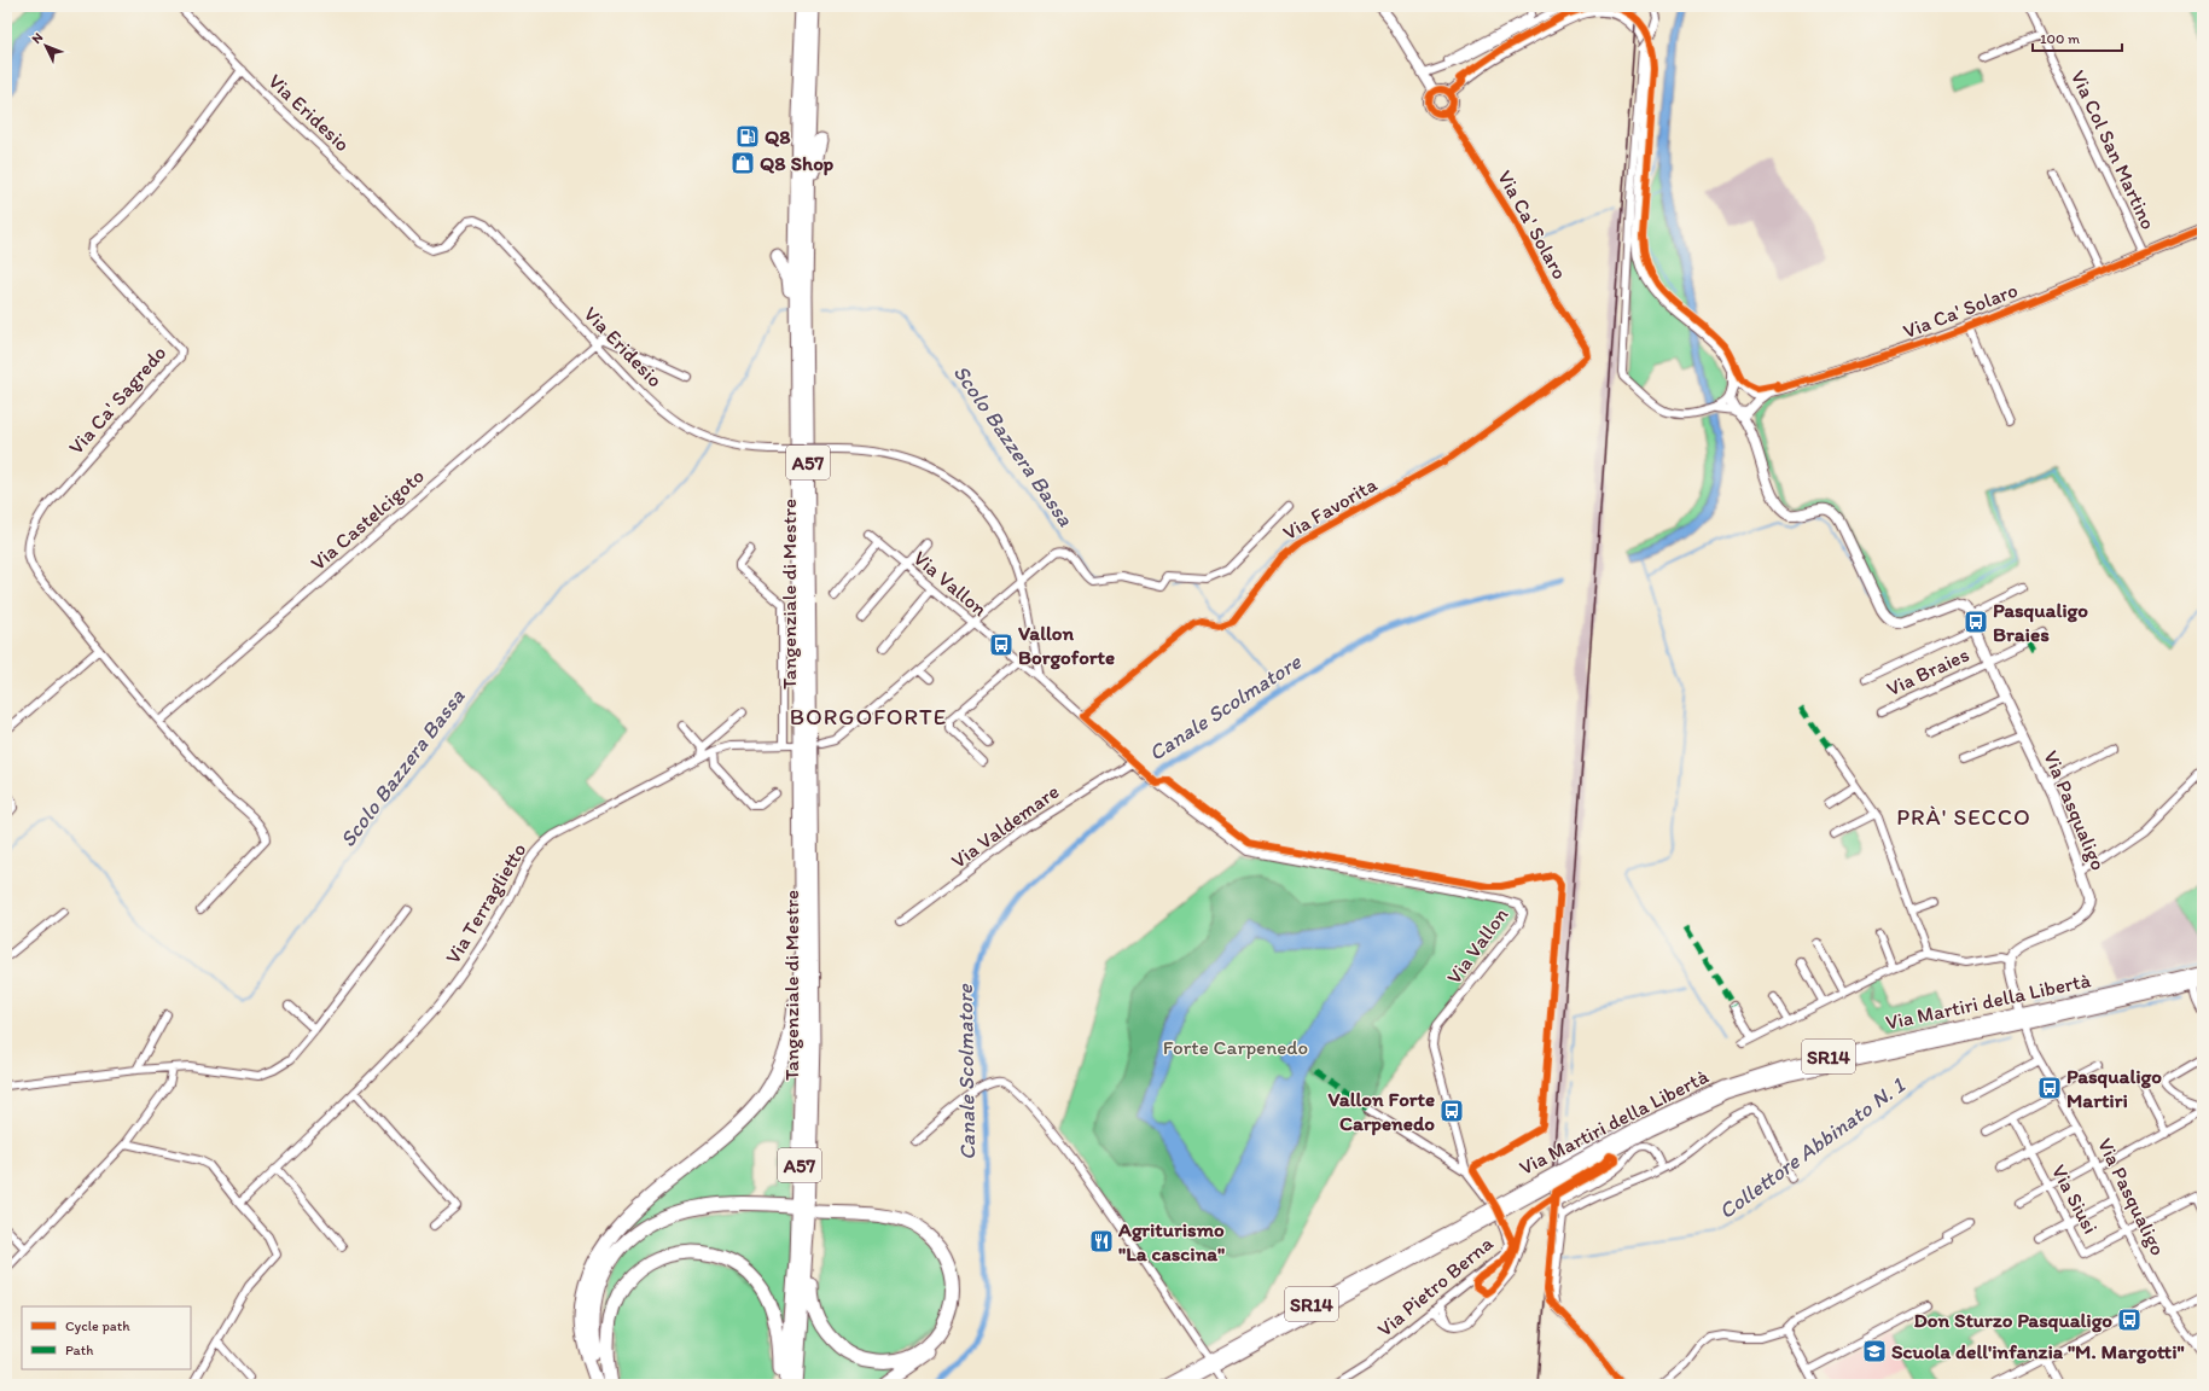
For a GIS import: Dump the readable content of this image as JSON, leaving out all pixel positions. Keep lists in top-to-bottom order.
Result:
{
  "streets": {
    "highway": ["A57", "Tangenziale di Mestre"],
    "main road": ["Via Martiri della Libertà", "SR14"],
    "street": [
      "Via Eridesio",
      "Via Col San Martino",
      "Via Ca' Solaro",
      "Via Ca' Sagredo",
      "Via Favorita",
      "Via Castelcigoto",
      "Via Vallon",
      "Via Braies",
      "Via Pasqualigo",
      "Via Valdemare",
      "Via Terraglietto",
      "Via Siusi",
      "Via Pietro Berna"
    ]
  },
  "crossings": [
    ["Via Eridesio", "Via Ca' Sagredo"],
    ["Via Eridesio", "Via Castelcigoto"],
    ["Via Eridesio", "Via Vallon"],
    ["Via Col San Martino", "Via Ca' Solaro"],
    ["Via Ca' Solaro", "Via Favorita"],
    ["A57", "Tangenziale di Mestre"],
    ["Via Favorita", "Via Vallon"],
    ["Via Vallon", "Via Valdemare"],
    ["Via Vallon", "Via Pietro Berna"],
    ["Via Braies", "Via Pasqualigo"],
    ["Via Pasqualigo", "Via Martiri della Libertà"],
    ["Via Pasqualigo", "Via Siusi"]
  ],
  "districts": ["BORGOFORTE", "PRÀ' SECCO"],
  "water": ["Scolo Bazzera Bassa", "Canale Scolmatore", "Collettore Abbinato N. 1"],
  "parks": ["Forte Carpenedo"],
  "places": {
    "fuel station": ["Q8"],
    "shop": ["Q8 Shop"],
    "bus stop": [
      "Pasqualigo Braies",
      "Vallon Borgoforte",
      "Pasqualigo Martiri",
      "Vallon Forte Carpenedo",
      "Don Sturzo Pasqualigo"
    ],
    "restaurant": ["Agriturismo \"La cascina\""],
    "school or university": ["Scuola dell'infanzia \"M. Margotti\""]
  },
  "legend": ["Cycle path", "Path"],
  "scale_bar": "100 m",
  "north": "top left"
}
